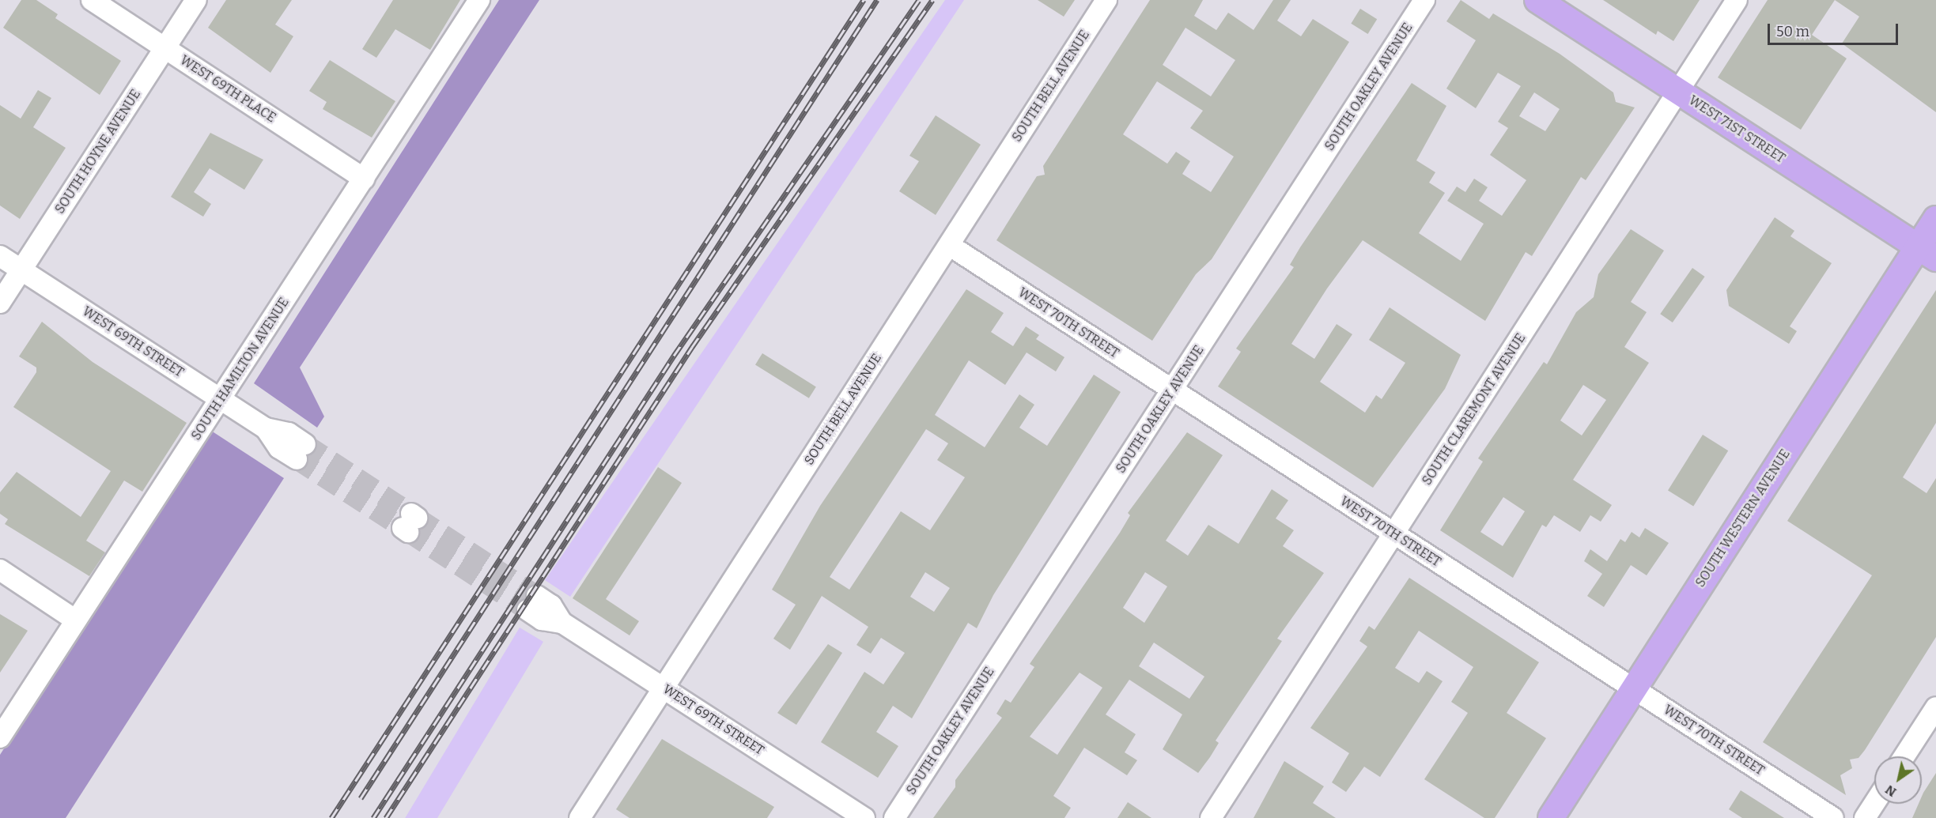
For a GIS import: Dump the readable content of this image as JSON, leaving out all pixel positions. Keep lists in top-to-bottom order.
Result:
{
  "streets": {
    "main road": ["WEST 71ST STREET", "SOUTH WESTERN AVENUE"],
    "street": [
      "SOUTH BELL AVENUE",
      "SOUTH OAKLEY AVENUE",
      "WEST 69TH PLACE",
      "SOUTH HOYNE AVENUE",
      "WEST 70TH STREET",
      "WEST 69TH STREET",
      "SOUTH HAMILTON AVENUE",
      "SOUTH CLAREMONT AVENUE"
    ]
  },
  "crossings": [
    ["SOUTH BELL AVENUE", "WEST 70TH STREET"],
    ["SOUTH BELL AVENUE", "WEST 69TH STREET"],
    ["SOUTH OAKLEY AVENUE", "WEST 70TH STREET"],
    ["WEST 69TH PLACE", "SOUTH HOYNE AVENUE"],
    ["WEST 69TH PLACE", "SOUTH HAMILTON AVENUE"],
    ["WEST 71ST STREET", "SOUTH CLAREMONT AVENUE"],
    ["WEST 71ST STREET", "SOUTH WESTERN AVENUE"],
    ["SOUTH HOYNE AVENUE", "WEST 69TH STREET"],
    ["WEST 70TH STREET", "SOUTH CLAREMONT AVENUE"],
    ["WEST 70TH STREET", "SOUTH WESTERN AVENUE"],
    ["WEST 69TH STREET", "SOUTH HAMILTON AVENUE"]
  ],
  "scale_bar": "50 m",
  "north": "bottom left"
}
